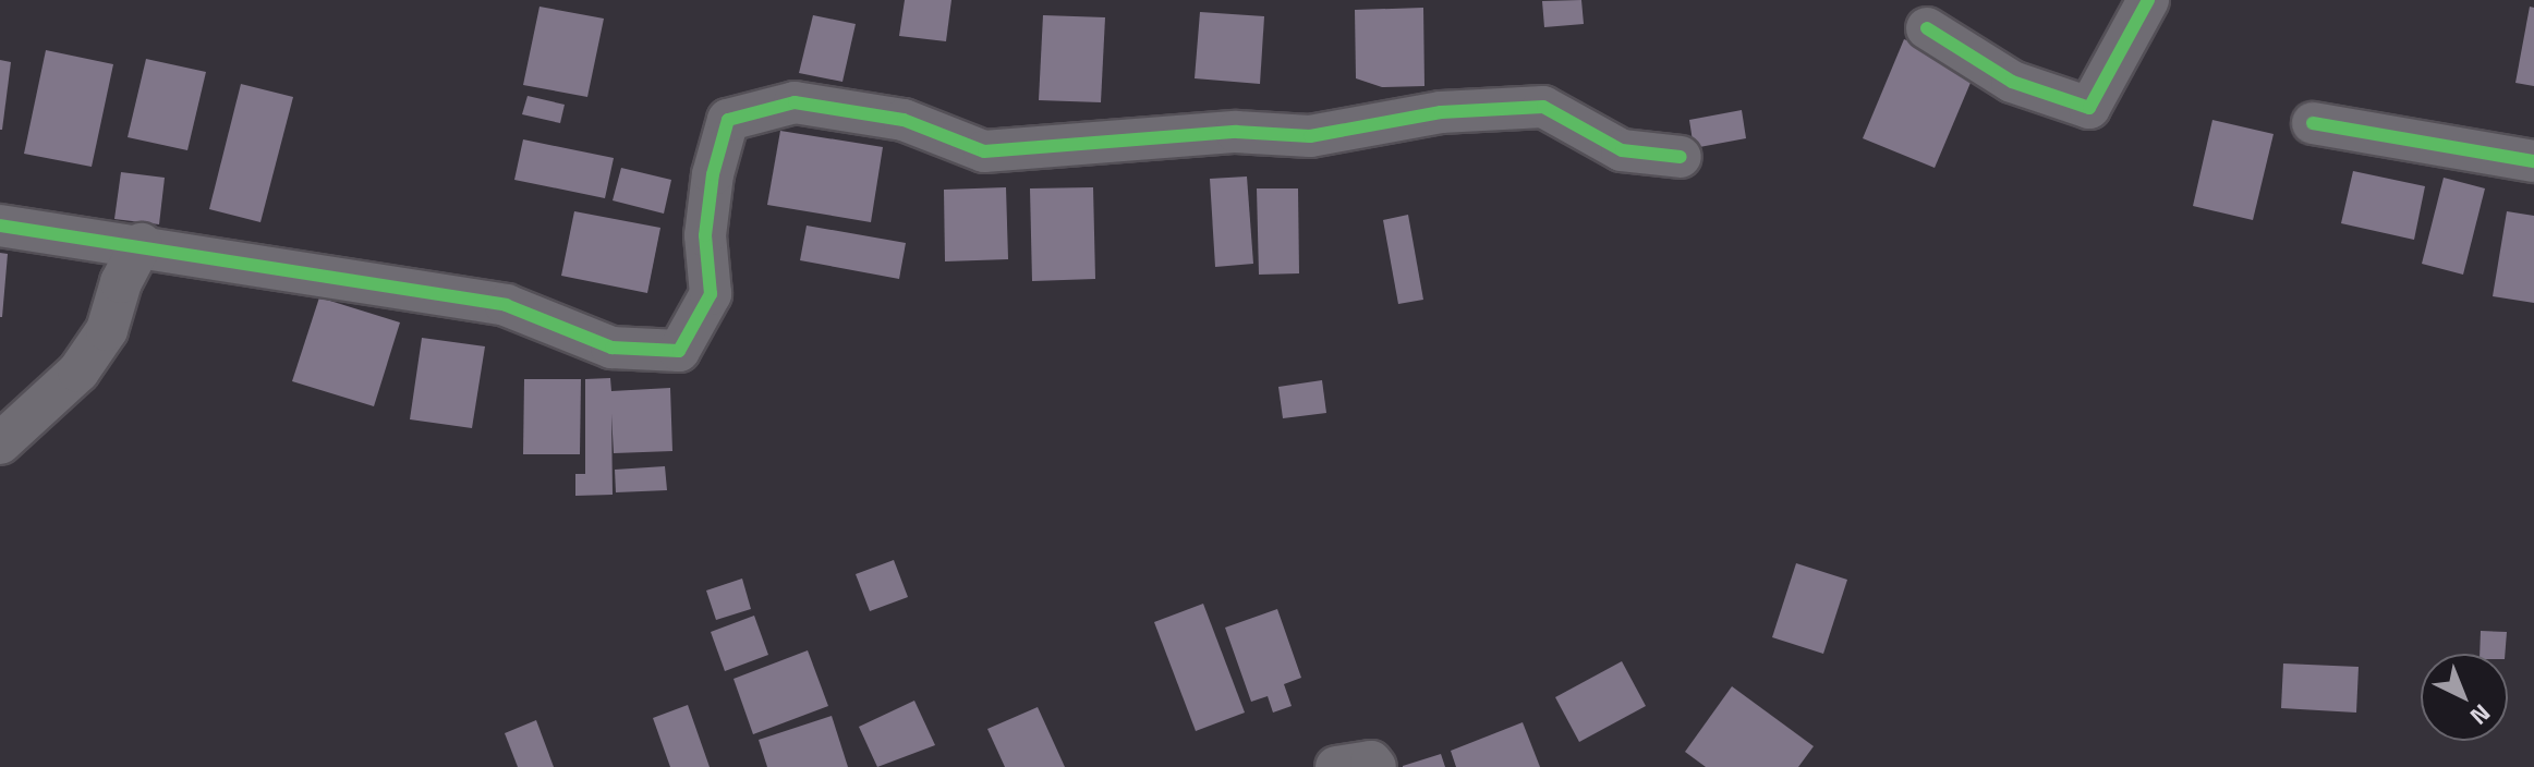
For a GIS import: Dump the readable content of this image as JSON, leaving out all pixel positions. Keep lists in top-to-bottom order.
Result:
{
  "north": "bottom right"
}
